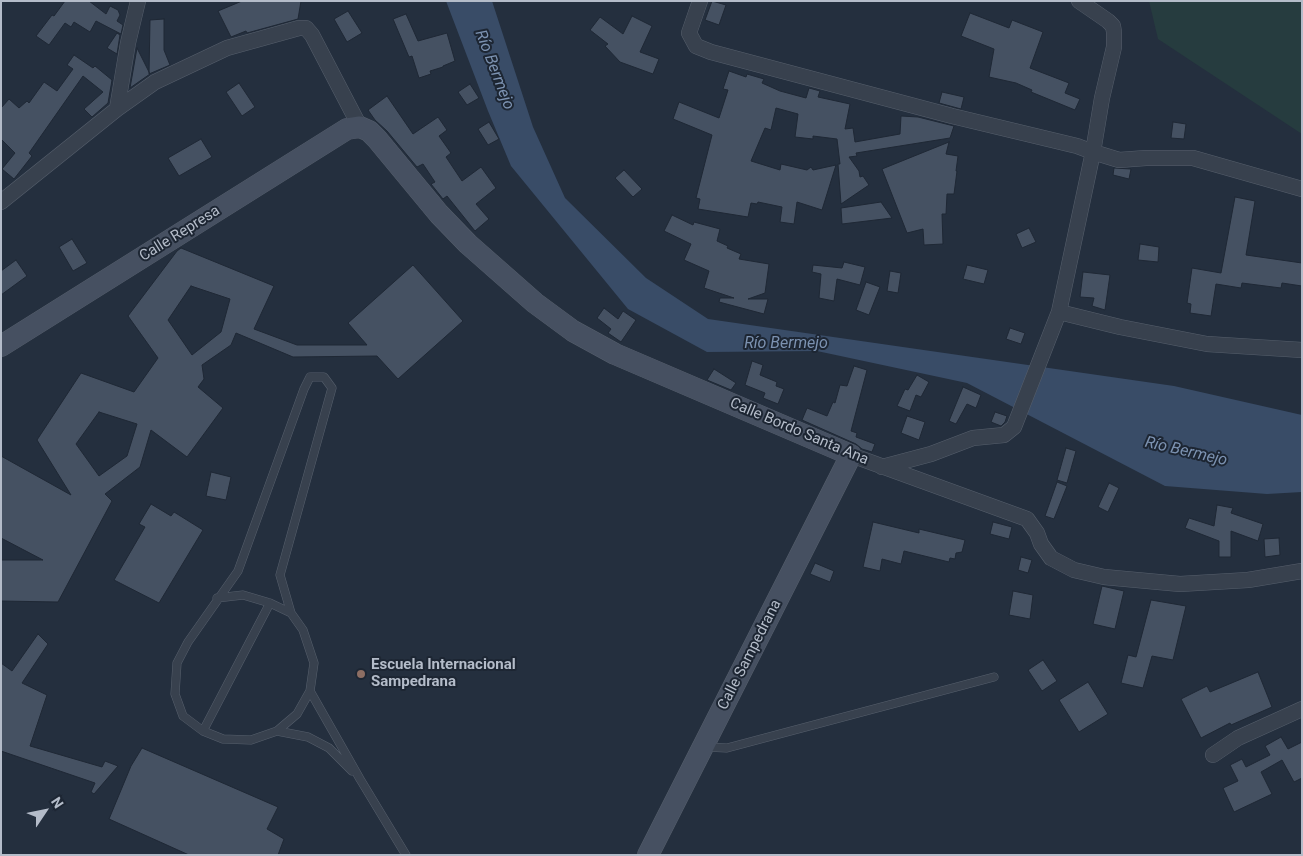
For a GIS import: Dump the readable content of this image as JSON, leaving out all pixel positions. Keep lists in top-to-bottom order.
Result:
{
  "streets": {
    "street": ["Calle Represa", "Calle Bordo Santa Ana", "Calle Sampedrana"]
  },
  "crossings": [
    ["Calle Represa", "Calle Bordo Santa Ana"],
    ["Calle Bordo Santa Ana", "Calle Sampedrana"]
  ],
  "water": ["Río Bermejo"],
  "places": ["Escuela Internacional Sampedrana"],
  "north": "top right"
}
